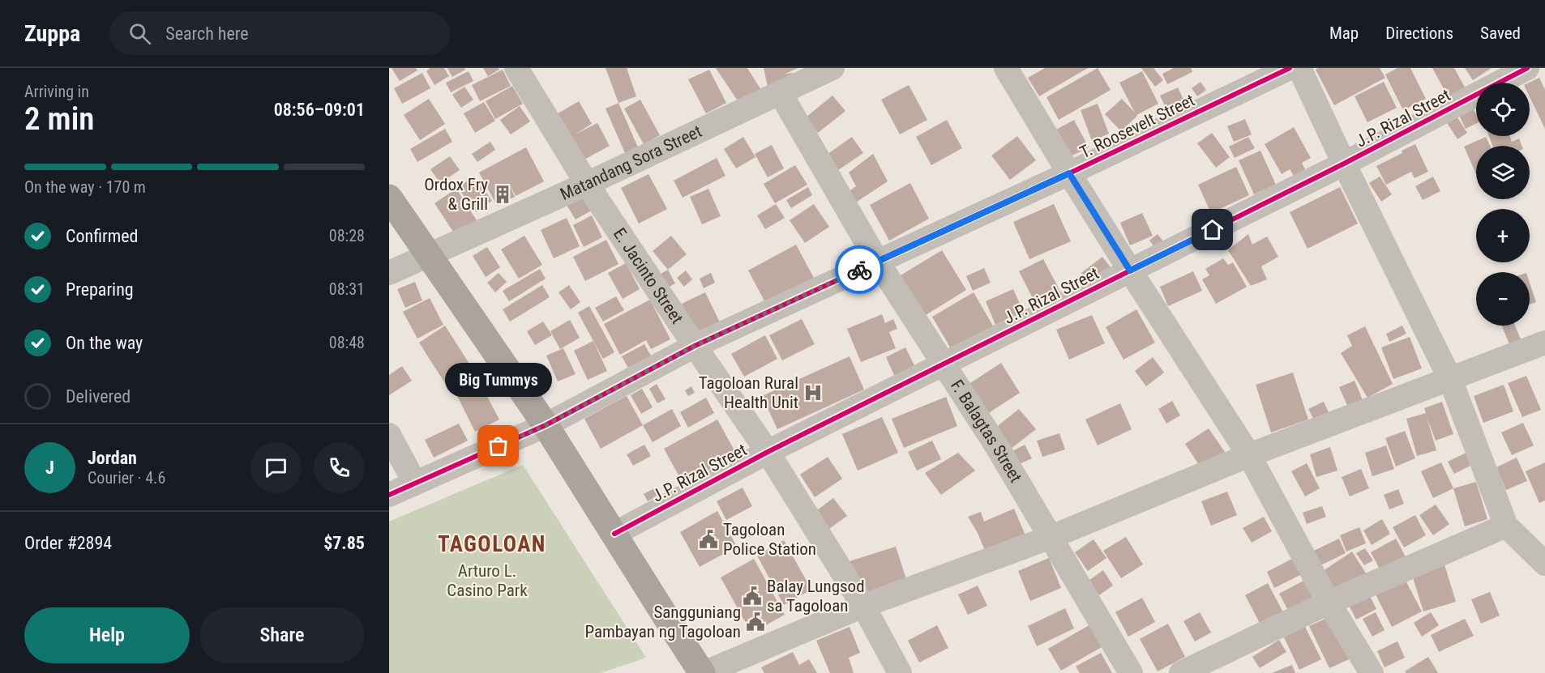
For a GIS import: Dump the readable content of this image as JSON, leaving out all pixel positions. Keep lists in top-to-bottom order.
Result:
{
  "streets": {
    "street": [
      "J.P. Rizal Street",
      "T. Roosevelt Street",
      "Matandang Sora Street",
      "E. Jacinto Street",
      "F. Balagtas Street"
    ]
  },
  "crossings": [
    ["J.P. Rizal Street", "E. Jacinto Street"],
    ["J.P. Rizal Street", "F. Balagtas Street"],
    ["T. Roosevelt Street", "E. Jacinto Street"],
    ["T. Roosevelt Street", "F. Balagtas Street"],
    ["Matandang Sora Street", "E. Jacinto Street"],
    ["Matandang Sora Street", "F. Balagtas Street"]
  ],
  "districts": ["TAGOLOAN"],
  "parks": ["Arturo L. Casino Park"],
  "places": {
    "building": ["Ordox Fry & Grill"],
    "hospital": ["Tagoloan Rural Health Unit"],
    "other": ["Big Tummys"],
    "public building": ["Tagoloan Police Station", "Balay Lungsod sa Tagoloan", "Sangguniang Pambayan ng Tagoloan"]
  },
  "page": {
    "header": "Zuppa",
    "search": "Search here",
    "nav": ["Map", "Directions", "Saved"],
    "heading": ["2 min", "Arriving in", "08:56–09:01"],
    "panel": [
      "Jordan",
      "Courier · 4.6",
      "Order #2894",
      "$7.85"
    ],
    "map_buttons": ["+", "−"],
    "bar": "On the way · 170 m",
    "list": [
      ["Confirmed", "08:28"],
      ["Preparing", "08:31"],
      ["On the way", "08:48"],
      "Delivered"
    ],
    "bubble": "Big Tummys",
    "round": "J",
    "buttons": ["Help", "Share"]
  }
}
